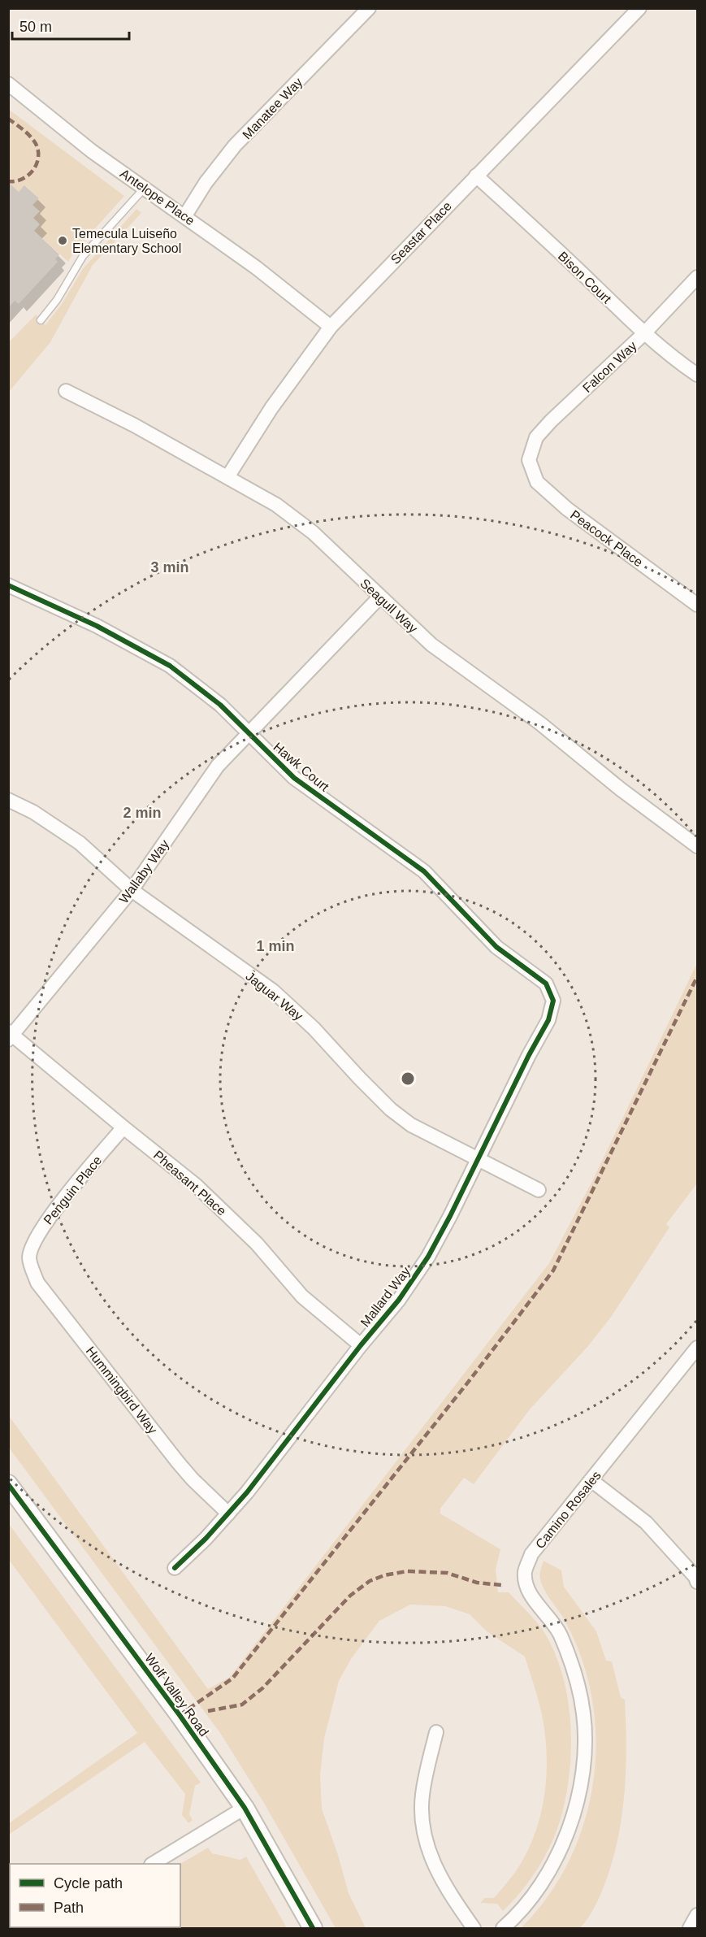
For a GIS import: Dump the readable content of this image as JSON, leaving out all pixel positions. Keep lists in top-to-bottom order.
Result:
{
  "streets": {
    "main road": ["Wolf Valley Road"],
    "street": [
      "Manatee Way",
      "Antelope Place",
      "Seastar Place",
      "Bison Court",
      "Falcon Way",
      "Peacock Place",
      "Seagull Way",
      "Hawk Court",
      "Wallaby Way",
      "Jaguar Way",
      "Pheasant Place",
      "Penguin Place",
      "Mallard Way",
      "Hummingbird Way",
      "Camino Rosales"
    ]
  },
  "crossings": [
    ["Manatee Way", "Antelope Place"],
    ["Antelope Place", "Seastar Place"],
    ["Seastar Place", "Bison Court"],
    ["Seastar Place", "Seagull Way"],
    ["Bison Court", "Falcon Way"],
    ["Falcon Way", "Peacock Place"],
    ["Seagull Way", "Wallaby Way"],
    ["Hawk Court", "Wallaby Way"],
    ["Hawk Court", "Mallard Way"],
    ["Wallaby Way", "Jaguar Way"],
    ["Wallaby Way", "Pheasant Place"],
    ["Jaguar Way", "Mallard Way"],
    ["Pheasant Place", "Penguin Place"],
    ["Pheasant Place", "Mallard Way"],
    ["Penguin Place", "Hummingbird Way"],
    ["Mallard Way", "Hummingbird Way"]
  ],
  "places": ["Temecula Luiseño Elementary School"],
  "legend": ["Cycle path", "Path"],
  "scale_bar": "50 m",
  "rings": ["3 min", "2 min", "1 min"]
}
